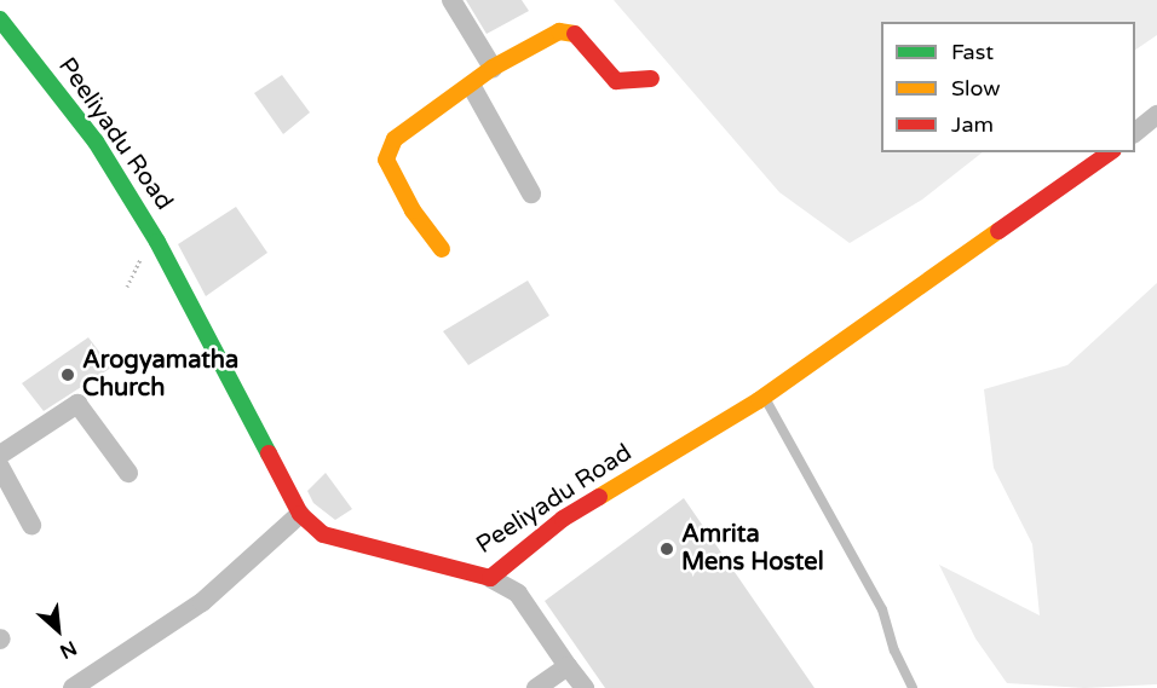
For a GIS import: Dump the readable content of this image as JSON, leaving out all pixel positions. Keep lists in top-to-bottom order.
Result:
{
  "streets": {
    "street": ["Peeliyadu Road"]
  },
  "places": ["Arogyamatha Church", "Amrita Mens Hostel"],
  "legend": ["Fast", "Slow", "Jam"],
  "north": "bottom right"
}
